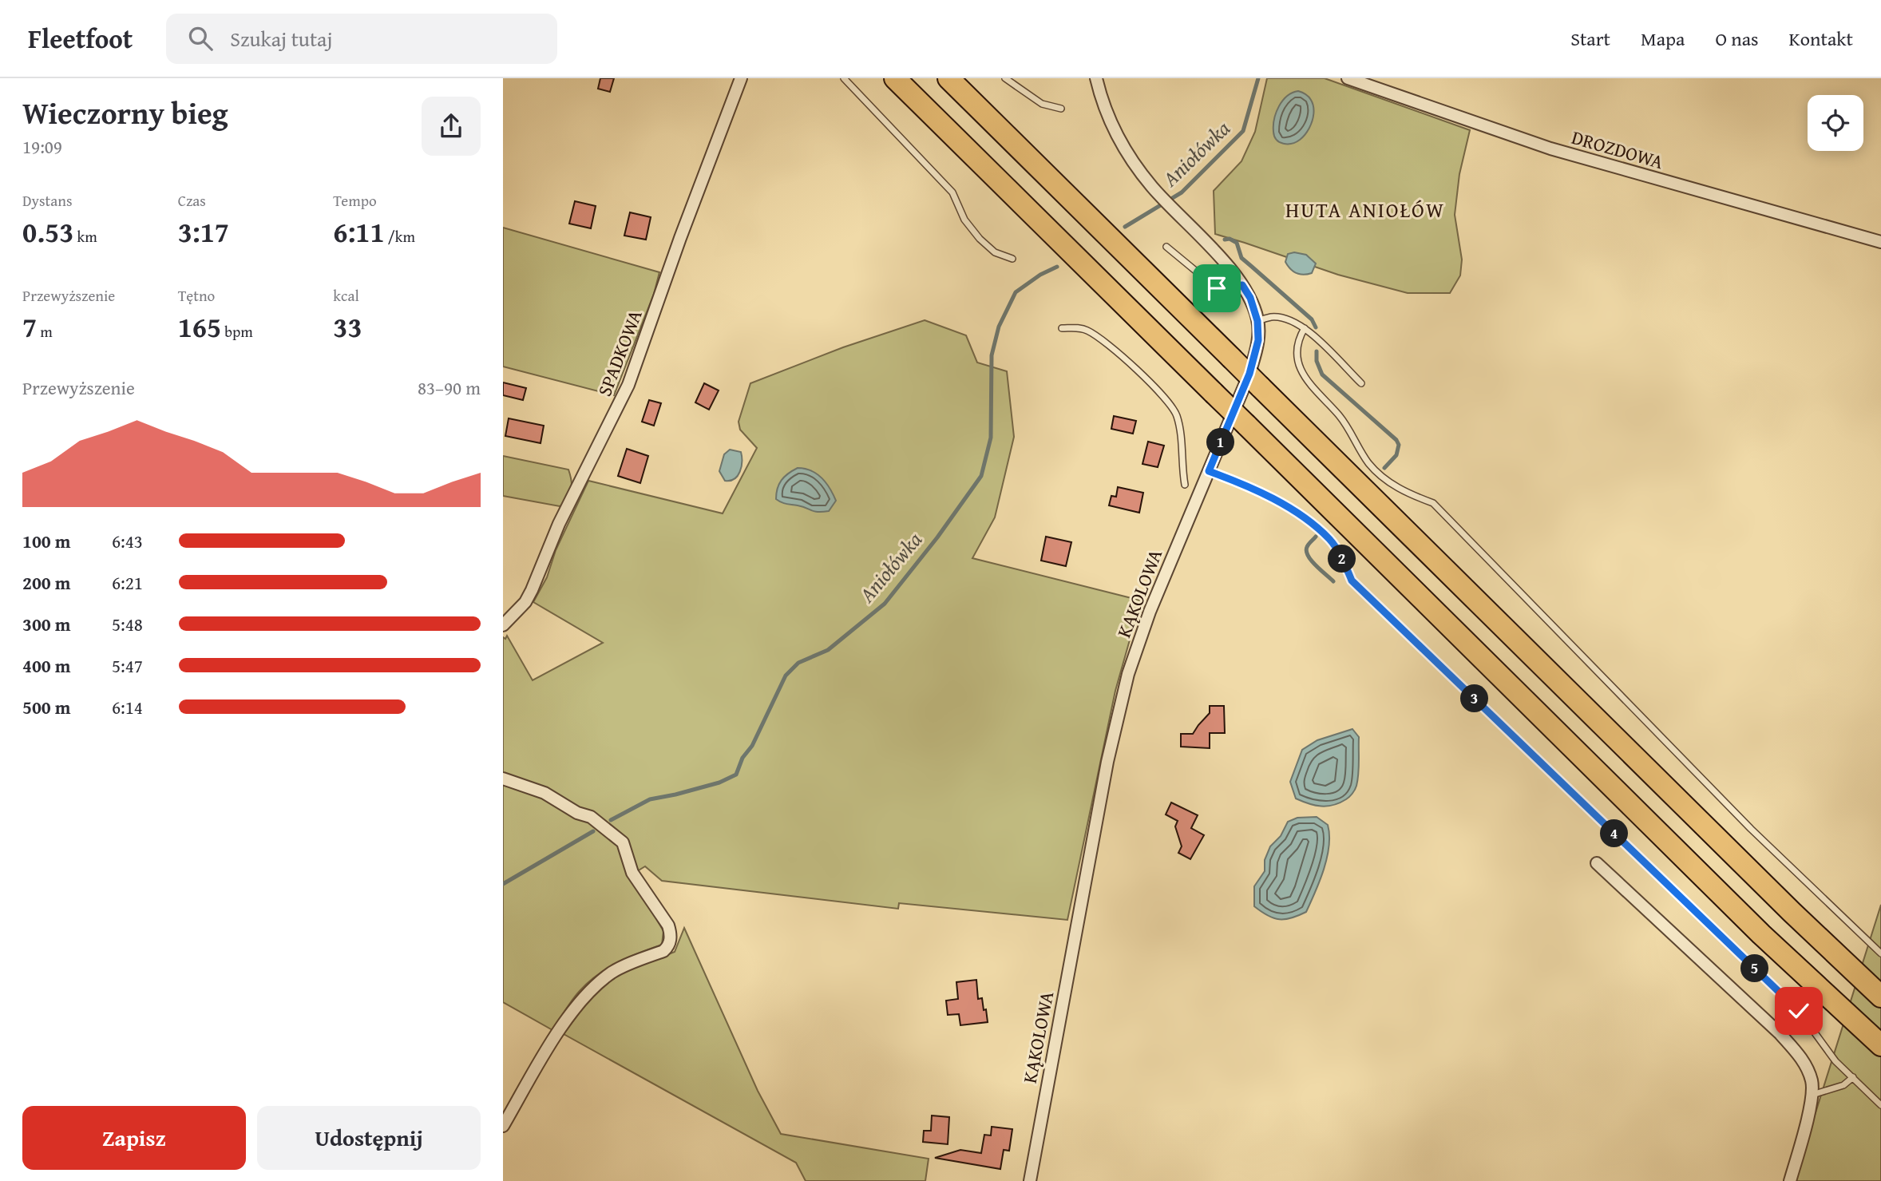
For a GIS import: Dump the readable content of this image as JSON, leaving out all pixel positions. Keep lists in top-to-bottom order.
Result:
{
  "streets": {
    "street": ["DROZDOWA", "SPADKOWA", "KĄKOLOWA"]
  },
  "districts": ["HUTA ANIOŁÓW"],
  "water": ["Aniołówka"],
  "page": {
    "header": "Fleetfoot",
    "search": "Szukaj tutaj",
    "nav": [
      "Start",
      "Mapa",
      "O nas",
      "Kontakt"
    ],
    "heading": ["Wieczorny bieg", "19:09"],
    "stats": [
      ["Dystans", "0.53 km"],
      ["Czas", "3:17"],
      ["Tempo", "6:11 /km"],
      ["Przewyższenie", "7 m"],
      ["Tętno", "165 bpm"],
      ["kcal", "33"]
    ],
    "chart": ["Przewyższenie", "83–90 m"],
    "pins": [
      "1",
      "2",
      "3",
      "4",
      "5"
    ],
    "list": [
      {
        "name": "100 m",
        "note": "6:43"
      },
      {
        "name": "200 m",
        "note": "6:21"
      },
      {
        "name": "300 m",
        "note": "5:48"
      },
      {
        "name": "400 m",
        "note": "5:47"
      },
      {
        "name": "500 m",
        "note": "6:14"
      }
    ],
    "buttons": ["Zapisz", "Udostępnij"]
  }
}
